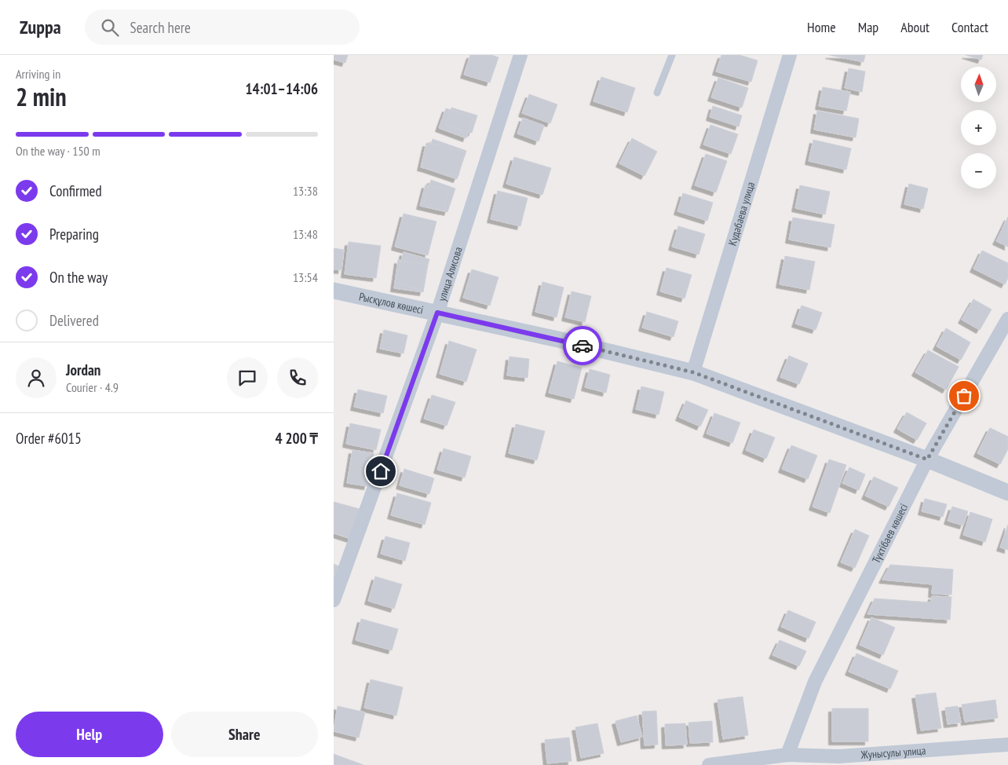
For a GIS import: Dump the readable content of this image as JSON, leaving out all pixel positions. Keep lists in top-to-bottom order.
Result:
{
  "streets": {
    "street": [
      "Кудабаева улица",
      "улица Алисова",
      "Рысқұлов көшесі",
      "Түктібаев көшесі",
      "Жунысулы улица"
    ]
  },
  "crossings": [
    ["Кудабаева улица", "Рысқұлов көшесі"],
    ["улица Алисова", "Рысқұлов көшесі"],
    ["Рысқұлов көшесі", "Түктібаев көшесі"],
    ["Түктібаев көшесі", "Жунысулы улица"]
  ],
  "north": "top",
  "page": {
    "header": "Zuppa",
    "search": "Search here",
    "nav": [
      "Home",
      "Map",
      "About",
      "Contact"
    ],
    "heading": ["2 min", "Arriving in", "14:01–14:06"],
    "panel": [
      "Jordan",
      "Courier · 4.9",
      "Order #6015",
      "4 200 ₸"
    ],
    "map_buttons": ["+", "−"],
    "bar": "On the way · 150 m",
    "list": [
      ["Confirmed", "13:38"],
      ["Preparing", "13:48"],
      ["On the way", "13:54"],
      "Delivered"
    ],
    "buttons": ["Help", "Share"]
  }
}
